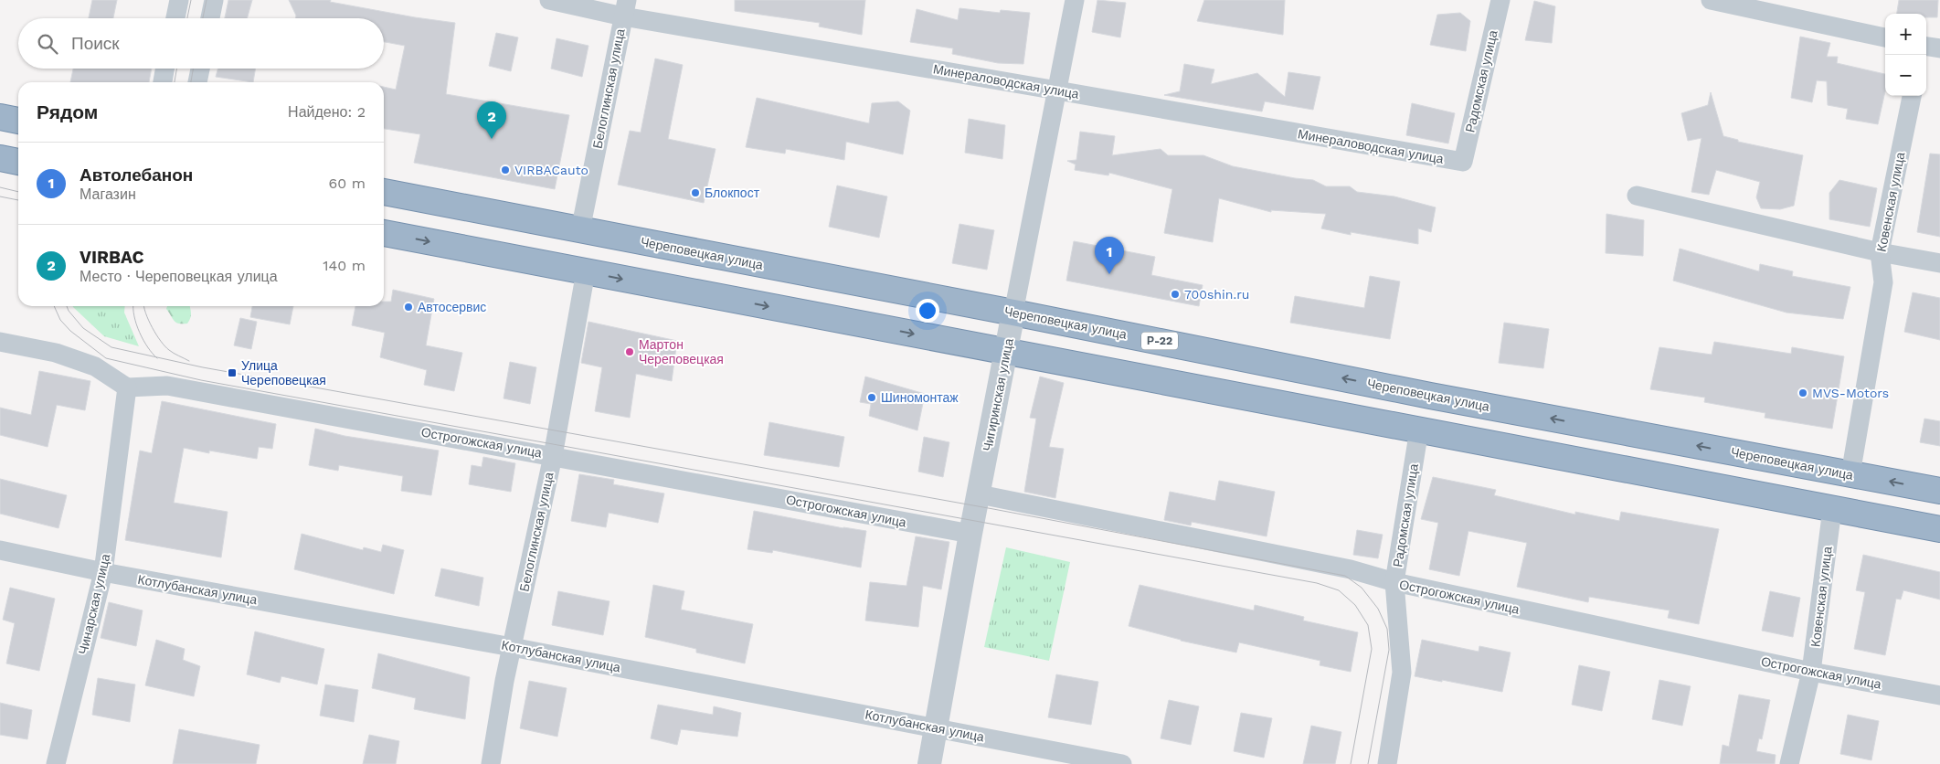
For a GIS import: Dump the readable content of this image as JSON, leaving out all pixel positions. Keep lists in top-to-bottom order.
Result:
{
  "streets": {
    "highway": ["Череповецкая улица", "Р-22"],
    "street": [
      "Минераловодская улица",
      "Радомская улица",
      "Белоглинская улица",
      "Ковенская улица",
      "Чигиринская улица",
      "Острогожская улица",
      "Котлубанская улица",
      "Чинарская улица"
    ]
  },
  "crossings": [
    ["Минераловодская улица", "Радомская улица"],
    ["Минераловодская улица", "Белоглинская улица"],
    ["Минераловодская улица", "Чигиринская улица"],
    ["Радомская улица", "Острогожская улица"],
    ["Белоглинская улица", "Череповецкая улица"],
    ["Белоглинская улица", "Острогожская улица"],
    ["Белоглинская улица", "Котлубанская улица"],
    ["Ковенская улица", "Череповецкая улица"],
    ["Ковенская улица", "Острогожская улица"],
    ["Череповецкая улица", "Чигиринская улица"],
    ["Чигиринская улица", "Острогожская улица"],
    ["Чигиринская улица", "Котлубанская улица"],
    ["Острогожская улица", "Чинарская улица"],
    ["Котлубанская улица", "Чинарская улица"]
  ],
  "places": {
    "other": [
      "VIRBACauto",
      "Блокпост",
      "700shin.ru",
      "Автосервис",
      "Мартон Череповецкая",
      "MVS-Motors",
      "Шиномонтаж"
    ],
    "transit": ["Улица Череповецкая"]
  },
  "page": {
    "map_buttons": ["+", "−"],
    "search": "Поиск",
    "heading": ["Рядом", "Найдено: 2"],
    "pins": ["2", "1"],
    "list": [
      {
        "mark": "1",
        "name": "Автолебанон",
        "note": "Магазин",
        "value": "60 m"
      },
      {
        "mark": "2",
        "name": "VIRBAC",
        "note": "Место · Череповецкая улица",
        "value": "140 m"
      }
    ]
  }
}
